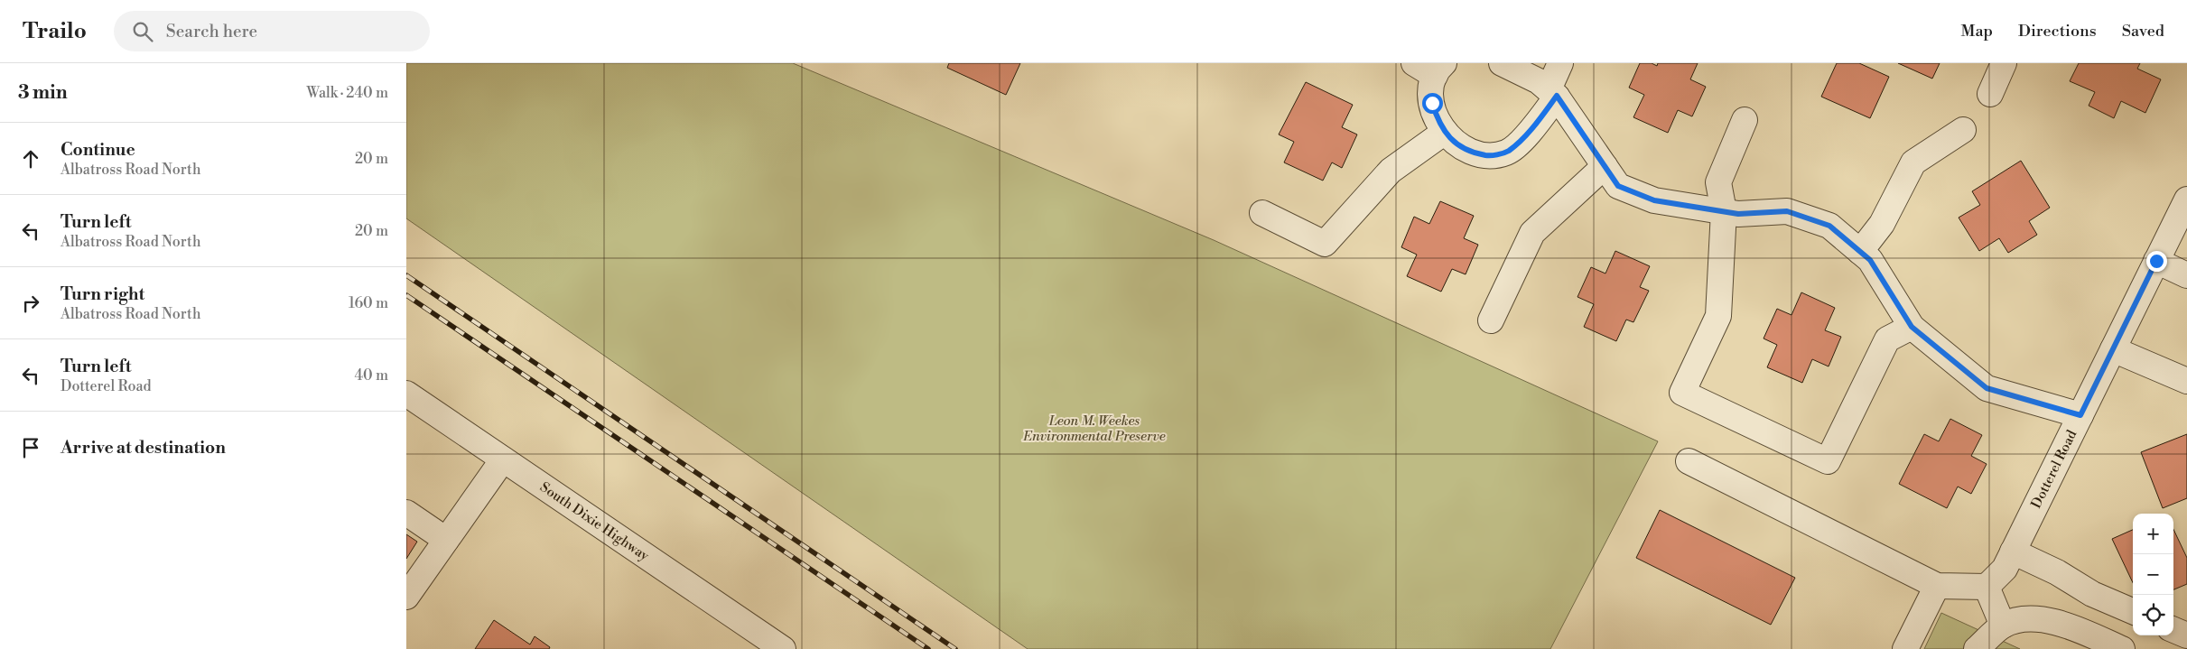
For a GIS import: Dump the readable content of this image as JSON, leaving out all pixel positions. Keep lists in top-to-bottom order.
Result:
{
  "streets": {
    "street": ["Dotterel Road", "South Dixie Highway"]
  },
  "parks": ["Leon M. Weekes Environmental Preserve"],
  "page": {
    "header": "Trailo",
    "search": "Search here",
    "nav": ["Map", "Directions", "Saved"],
    "heading": ["3 min", "Walk · 240 m"],
    "list": [
      ["Continue", "Albatross Road North", "20 m"],
      ["Turn left", "Albatross Road North", "20 m"],
      ["Turn right", "Albatross Road North", "160 m"],
      ["Turn left", "Dotterel Road", "40 m"],
      "Arrive at destination"
    ],
    "map_buttons": ["+", "−"]
  }
}
